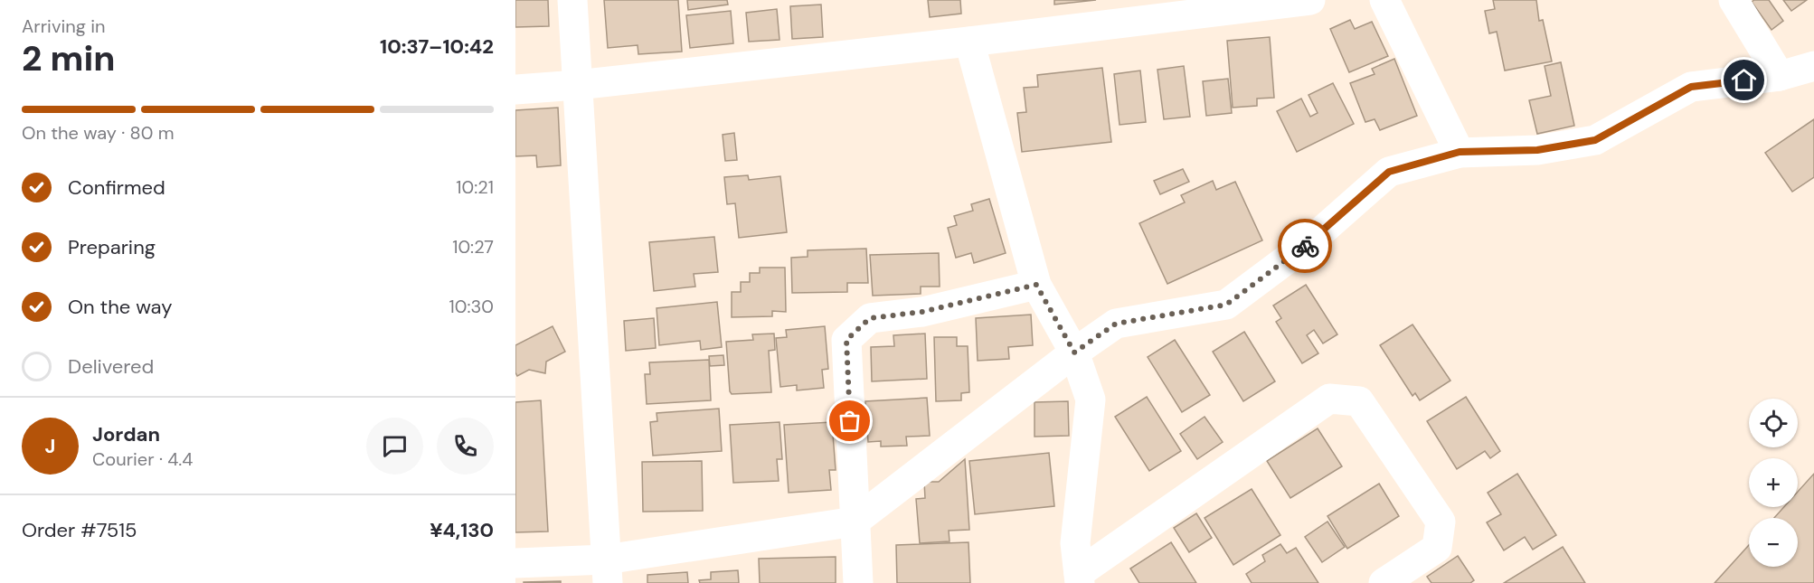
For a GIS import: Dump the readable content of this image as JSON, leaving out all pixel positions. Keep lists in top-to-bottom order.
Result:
{
  "page": {
    "heading": ["2 min", "Arriving in", "10:37–10:42"],
    "panel": [
      "Jordan",
      "Courier · 4.4",
      "Order #7515",
      "¥4,130"
    ],
    "bar": "On the way · 80 m",
    "list": [
      ["Confirmed", "10:21"],
      ["Preparing", "10:27"],
      ["On the way", "10:30"],
      "Delivered"
    ],
    "map_buttons": ["+", "−"],
    "round": "J"
  }
}
